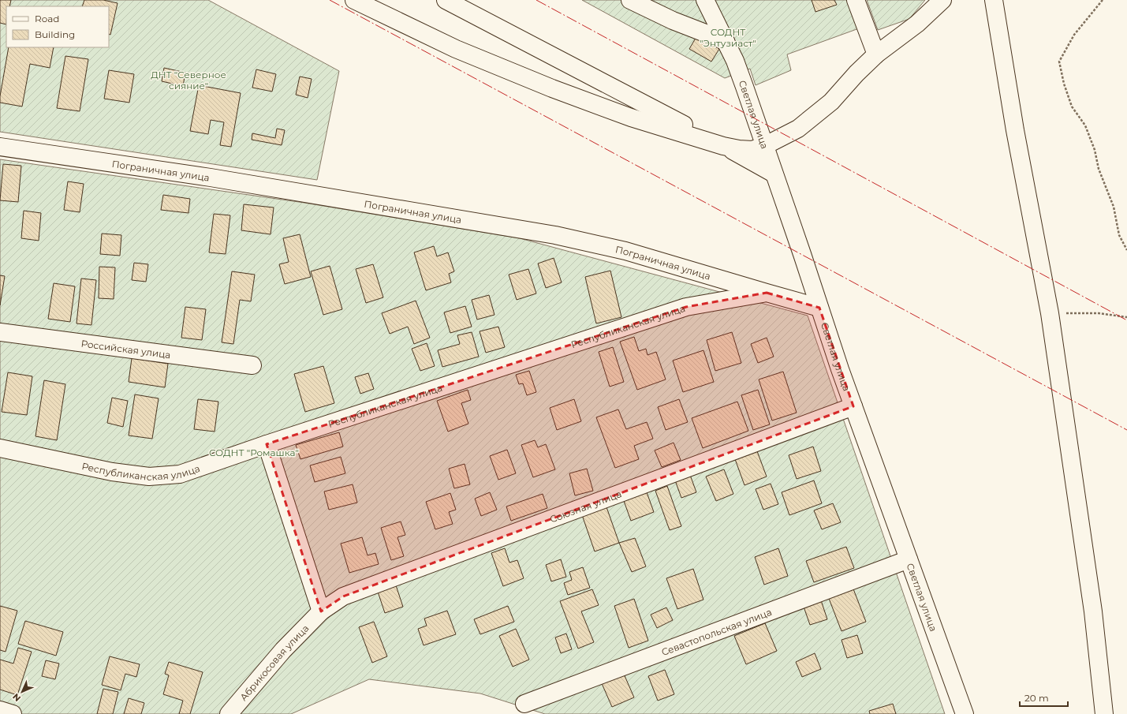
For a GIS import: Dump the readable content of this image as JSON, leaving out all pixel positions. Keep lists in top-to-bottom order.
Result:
{
  "streets": {
    "street": [
      "Светлая улица",
      "Пограничная улица",
      "Республиканская улица",
      "Российская улица",
      "Союзная улица",
      "Севастопольская улица",
      "Абрикосовая улица"
    ]
  },
  "crossings": [
    ["Светлая улица", "Пограничная улица"],
    ["Светлая улица", "Союзная улица"],
    ["Светлая улица", "Севастопольская улица"],
    ["Пограничная улица", "Республиканская улица"],
    ["Союзная улица", "Абрикосовая улица"]
  ],
  "parks": ["СОДНТ \"Энтузиаст\"", "ДНТ \"Северное сияние\"", "СОДНТ \"Ромашка\""],
  "legend": ["Road", "Building"],
  "scale_bar": "20 m",
  "north": "bottom left"
}
